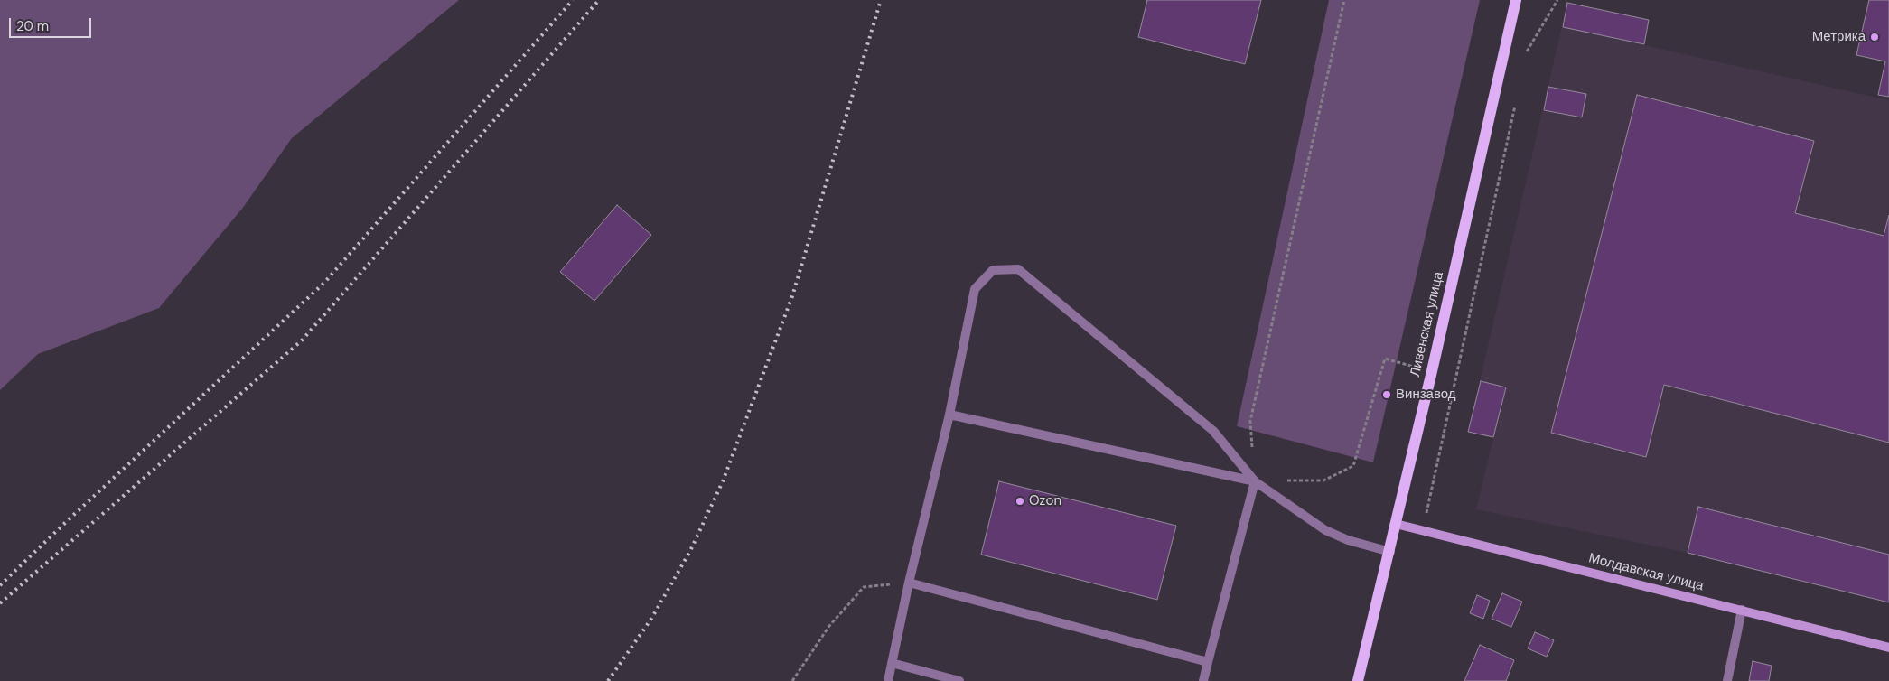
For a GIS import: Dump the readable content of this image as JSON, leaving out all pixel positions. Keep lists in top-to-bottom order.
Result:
{
  "streets": {
    "main road": ["Ливенская улица"],
    "street": ["Молдавская улица"]
  },
  "crossings": [
    ["Ливенская улица", "Молдавская улица"]
  ],
  "places": ["Метрика", "Винзавод", "Ozon"],
  "scale_bar": "20 m"
}
